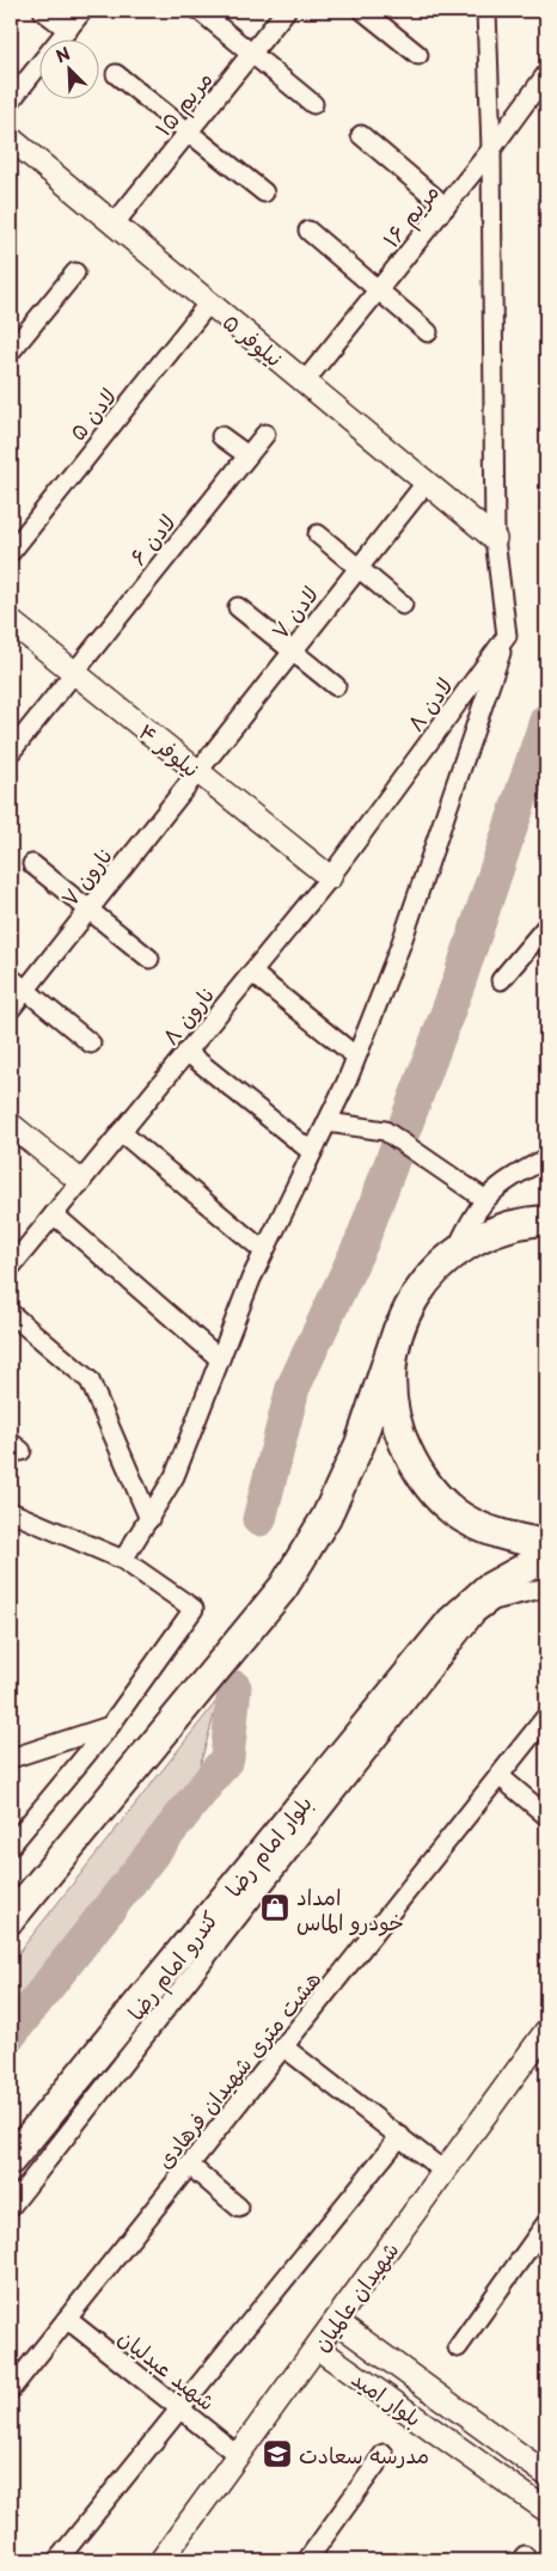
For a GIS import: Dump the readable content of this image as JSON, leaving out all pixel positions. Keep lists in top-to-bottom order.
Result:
{
  "streets": {
    "main road": ["بلوار امام رضا"],
    "street": [
      "مریم ۱۵",
      "مریم ۱۶",
      "نیلوفر ۵",
      "لادن ۵",
      "لادن ۶",
      "لادن ۷",
      "لادن ۸",
      "نیلوفر ۴",
      "نارون ۷",
      "نارون ۸",
      "کندرو امام رضا",
      "هشت متری شهیدان فرهادی",
      "شهیدان عالمیان",
      "شهید عبدلیان",
      "بلوار امید"
    ]
  },
  "crossings": [
    ["مریم ۱۵", "نیلوفر ۵"],
    ["مریم ۱۶", "نیلوفر ۵"],
    ["نیلوفر ۵", "لادن ۵"],
    ["نیلوفر ۵", "لادن ۷"],
    ["لادن ۶", "نیلوفر ۴"],
    ["لادن ۷", "نیلوفر ۴"],
    ["لادن ۷", "نارون ۷"],
    ["لادن ۸", "نیلوفر ۴"],
    ["لادن ۸", "نارون ۸"],
    ["نیلوفر ۴", "نارون ۷"],
    ["نیلوفر ۴", "نارون ۸"],
    ["بلوار امام رضا", "کندرو امام رضا"],
    ["هشت متری شهیدان فرهادی", "شهید عبدلیان"],
    ["شهیدان عالمیان", "شهید عبدلیان"],
    ["شهیدان عالمیان", "بلوار امید"]
  ],
  "places": {
    "shop": ["امداد خودرو الماس"],
    "school or university": ["مدرسه سعادت"]
  },
  "north": "top left"
}
